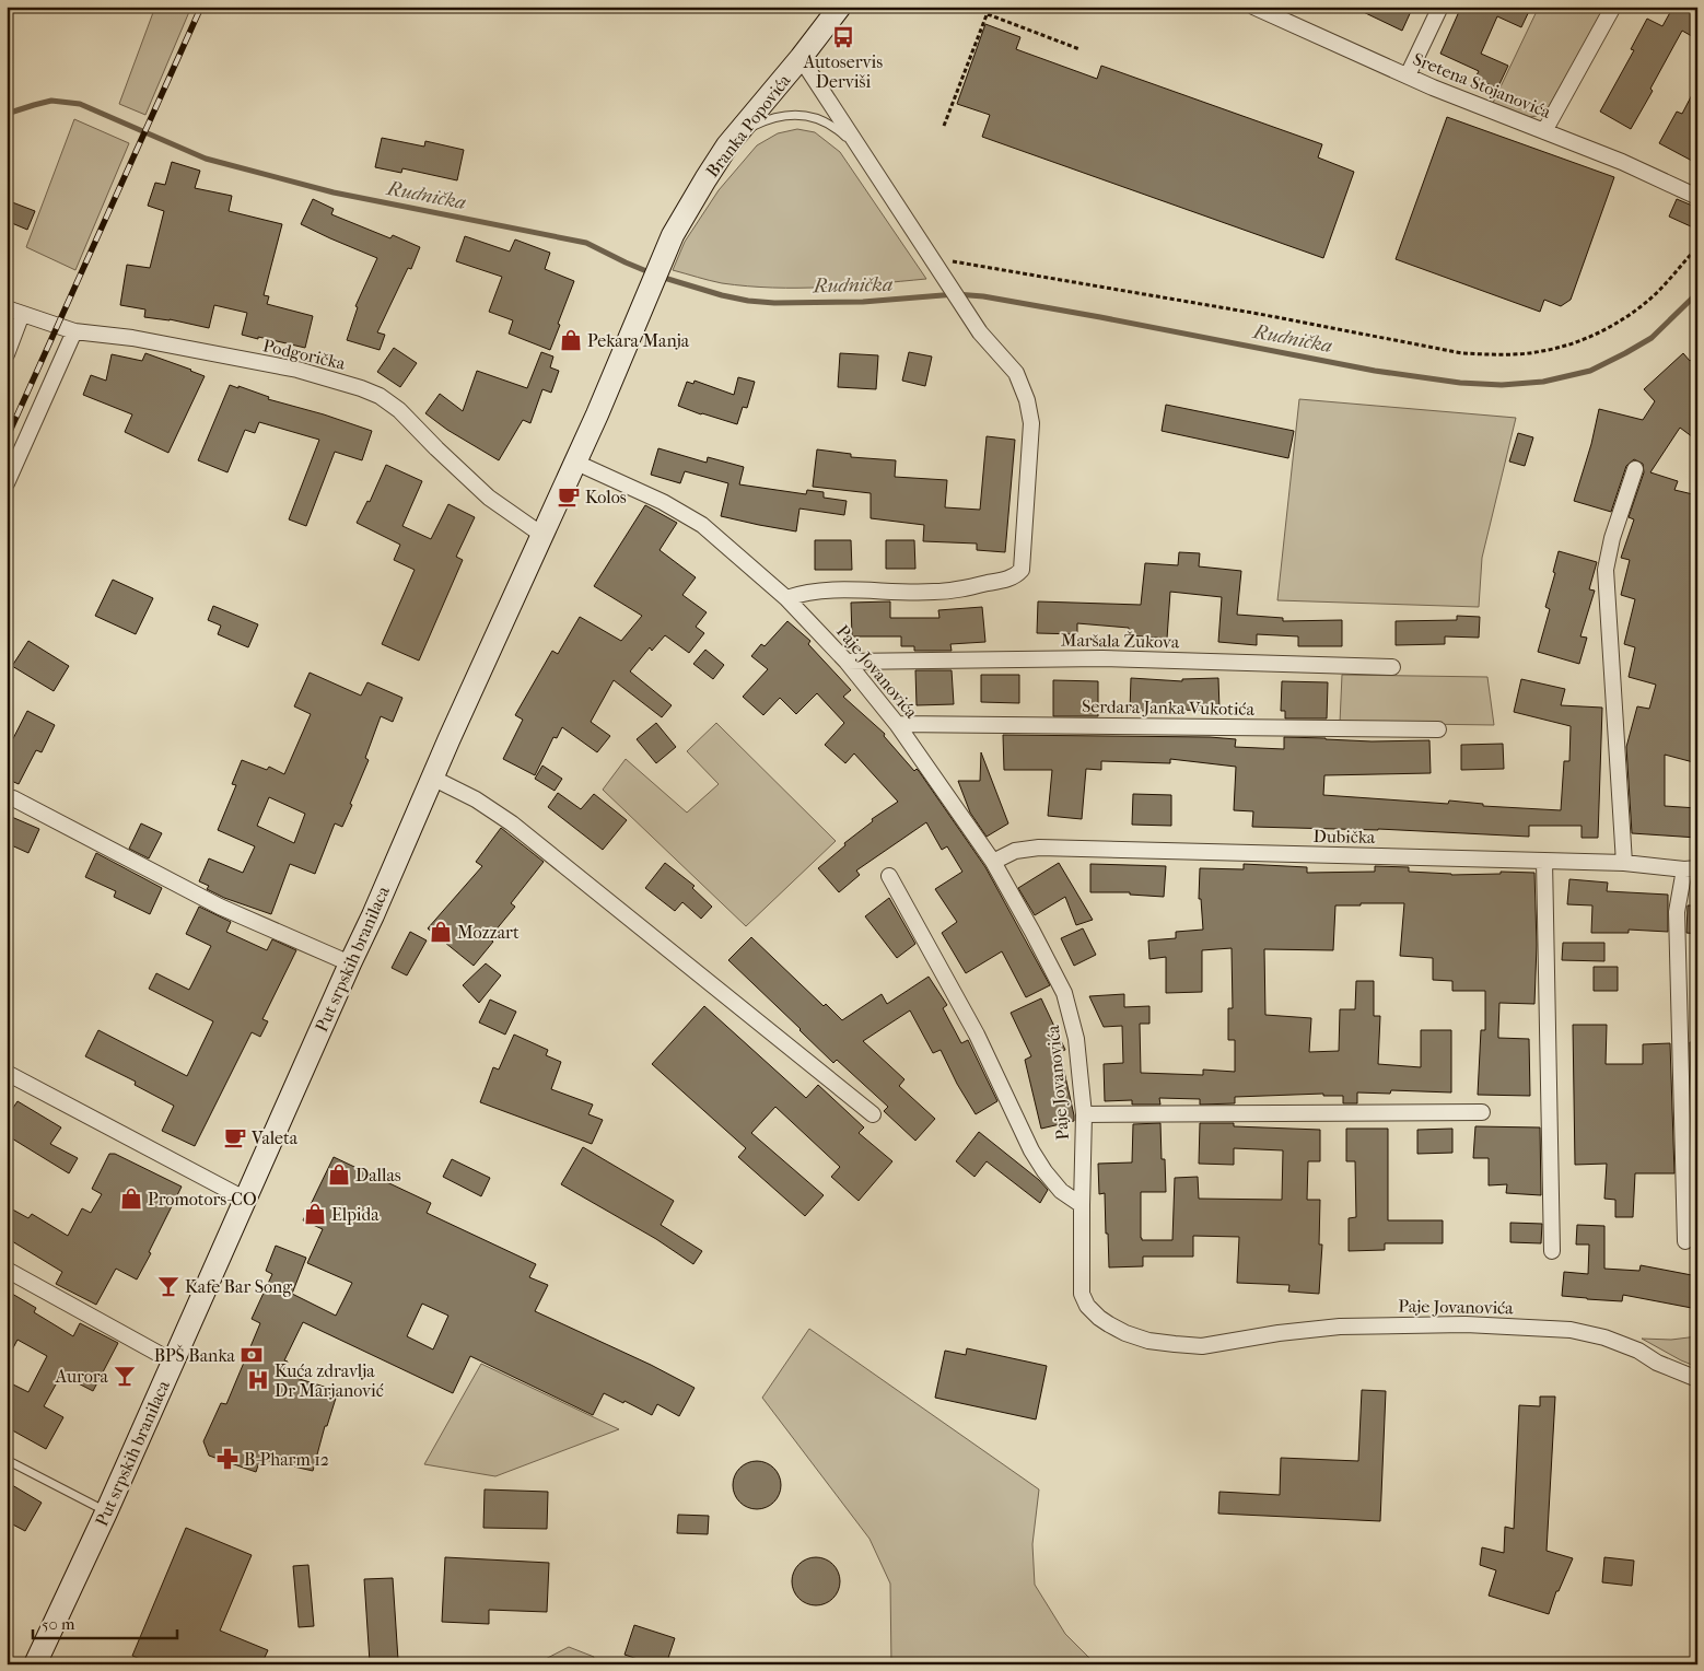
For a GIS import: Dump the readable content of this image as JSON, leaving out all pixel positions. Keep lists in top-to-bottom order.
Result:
{
  "streets": {
    "main road": ["Branka Popovića", "Put srpskih branilaca"],
    "street": [
      "Sretena Stojanovića",
      "Podgorička",
      "Maršala Žukova",
      "Paje Jovanovića",
      "Serdara Janka Vukotića",
      "Dubička"
    ]
  },
  "crossings": [
    ["Branka Popovića", "Put srpskih branilaca"],
    ["Podgorička", "Put srpskih branilaca"],
    ["Maršala Žukova", "Paje Jovanovića"],
    ["Paje Jovanovića", "Serdara Janka Vukotića"],
    ["Paje Jovanovića", "Dubička"],
    ["Paje Jovanovića", "Put srpskih branilaca"]
  ],
  "water": ["Rudnička"],
  "places": {
    "bus stop": ["Autoservis Derviši"],
    "shop": [
      "Pekara Manja",
      "Mozzart",
      "Dallas",
      "Promotors-CO",
      "Elpida"
    ],
    "cafe": ["Kolos", "Valeta"],
    "bar": ["Kafe Bar Song", "Aurora"],
    "bank": ["BPŠ Banka"],
    "hospital": ["Kuća zdravlja Dr Marjanović"],
    "pharmacy": ["B-Pharm 12"]
  },
  "scale_bar": "50 m"
}
